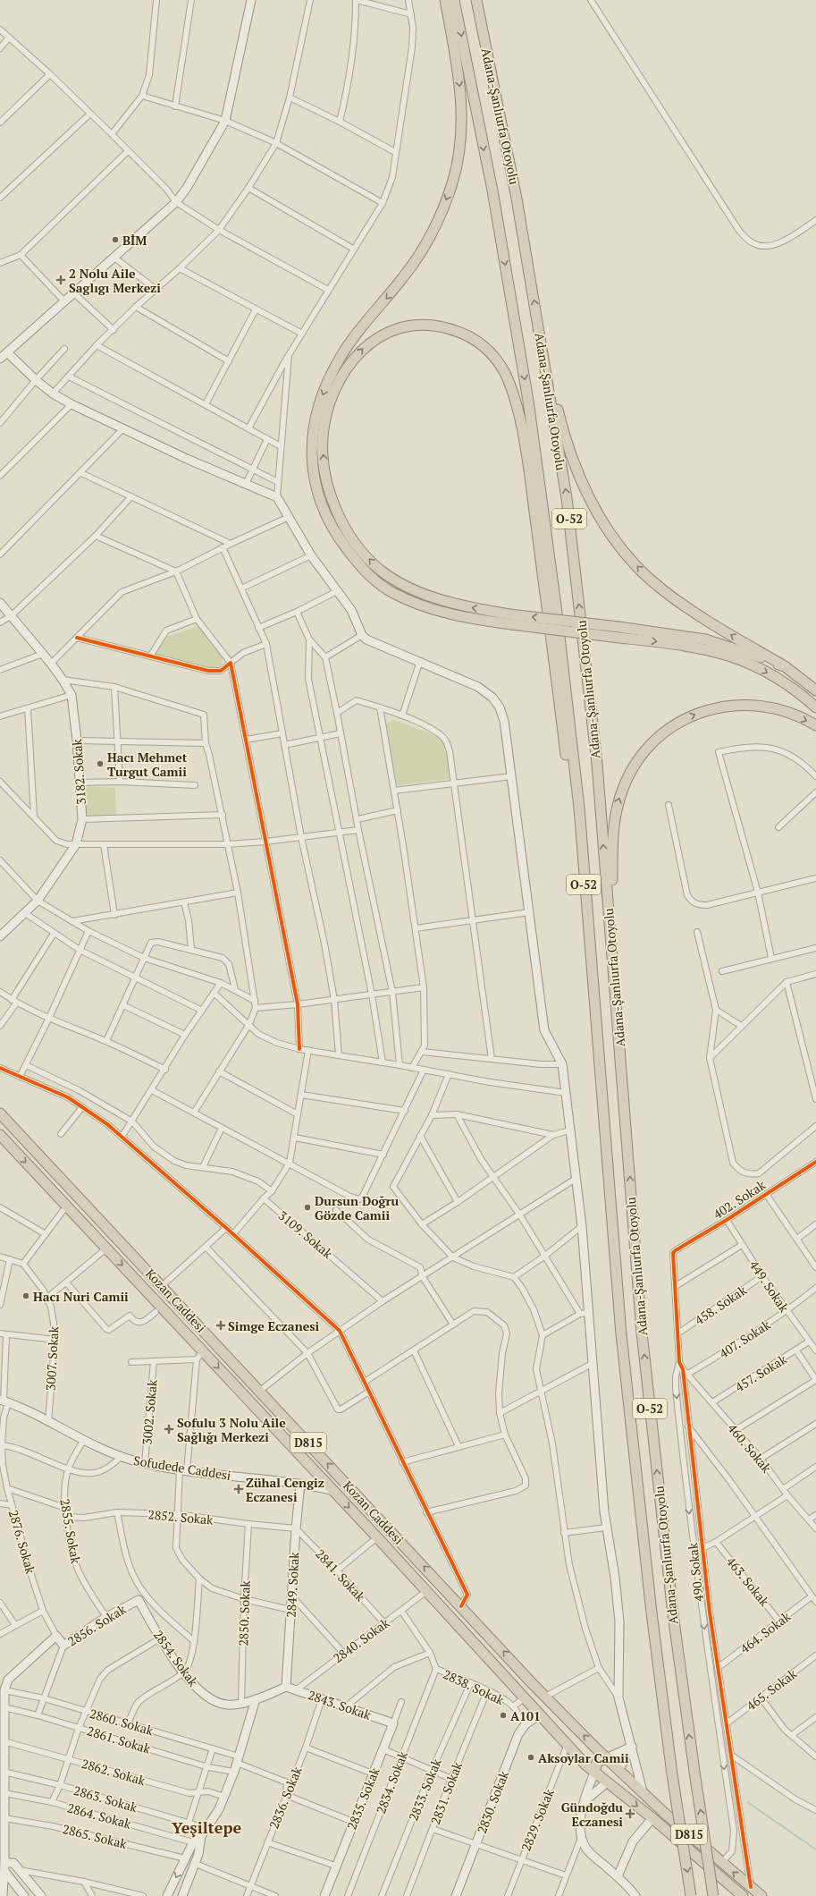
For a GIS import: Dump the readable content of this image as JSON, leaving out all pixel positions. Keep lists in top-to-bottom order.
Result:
{
  "streets": {
    "highway": [
      "Adana-Şanlıurfa Otoyolu",
      "O-52",
      "Kozan Caddesi",
      "D815"
    ],
    "main road": [
      "3182. Sokak",
      "Sofudede Caddesi",
      "2849. Sokak",
      "2856. Sokak",
      "2854. Sokak",
      "2843. Sokak",
      "2835. Sokak",
      "2830. Sokak"
    ],
    "street": [
      "402. Sokak",
      "3109. Sokak",
      "449. Sokak",
      "458. Sokak",
      "407. Sokak",
      "3007. Sokak",
      "457. Sokak",
      "3002. Sokak",
      "460. Sokak",
      "2852. Sokak",
      "2855. Sokak",
      "2876. Sokak",
      "490. Sokak",
      "2841. Sokak",
      "463. Sokak",
      "2850. Sokak",
      "464. Sokak",
      "2840. Sokak",
      "2838. Sokak",
      "465. Sokak",
      "2860. Sokak",
      "2861. Sokak",
      "2862. Sokak",
      "2834. Sokak",
      "2833. Sokak",
      "2831. Sokak",
      "2836. Sokak",
      "2863. Sokak",
      "2864. Sokak",
      "2829. Sokak",
      "2865. Sokak"
    ]
  },
  "crossings": [
    ["402. Sokak", "449. Sokak"],
    ["402. Sokak", "490. Sokak"],
    ["449. Sokak", "458. Sokak"],
    ["449. Sokak", "407. Sokak"],
    ["449. Sokak", "457. Sokak"],
    ["Kozan Caddesi", "Sofudede Caddesi"],
    ["Kozan Caddesi", "490. Sokak"],
    ["Kozan Caddesi", "2840. Sokak"],
    ["Kozan Caddesi", "2830. Sokak"],
    ["Kozan Caddesi", "2829. Sokak"],
    ["458. Sokak", "490. Sokak"],
    ["407. Sokak", "460. Sokak"],
    ["3007. Sokak", "Sofudede Caddesi"],
    ["457. Sokak", "460. Sokak"],
    ["3002. Sokak", "Sofudede Caddesi"],
    ["460. Sokak", "490. Sokak"],
    ["Sofudede Caddesi", "2855. Sokak"],
    ["Sofudede Caddesi", "2876. Sokak"],
    ["Sofudede Caddesi", "2849. Sokak"],
    ["2852. Sokak", "2855. Sokak"],
    ["2852. Sokak", "2841. Sokak"],
    ["2852. Sokak", "2849. Sokak"],
    ["2852. Sokak", "2850. Sokak"],
    ["2852. Sokak", "2854. Sokak"],
    ["2855. Sokak", "2856. Sokak"],
    ["490. Sokak", "464. Sokak"],
    ["490. Sokak", "465. Sokak"],
    ["2841. Sokak", "2849. Sokak"],
    ["2841. Sokak", "2840. Sokak"],
    ["463. Sokak", "464. Sokak"],
    ["2849. Sokak", "2854. Sokak"],
    ["2849. Sokak", "2843. Sokak"],
    ["2850. Sokak", "2854. Sokak"],
    ["2856. Sokak", "2854. Sokak"],
    ["2856. Sokak", "2860. Sokak"],
    ["2856. Sokak", "2861. Sokak"],
    ["2840. Sokak", "2838. Sokak"],
    ["2840. Sokak", "2843. Sokak"],
    ["2854. Sokak", "2843. Sokak"],
    ["2838. Sokak", "2834. Sokak"],
    ["2838. Sokak", "2833. Sokak"],
    ["2838. Sokak", "2831. Sokak"],
    ["2838. Sokak", "2830. Sokak"],
    ["2843. Sokak", "2836. Sokak"],
    ["2843. Sokak", "2835. Sokak"],
    ["2860. Sokak", "2836. Sokak"]
  ],
  "districts": ["Yeşiltepe"],
  "places": {
    "other": [
      "BİM",
      "Hacı Mehmet Turgut Camii",
      "Dursun Doğru Gözde Camii",
      "Hacı Nuri Camii",
      "A101",
      "Aksoylar Camii"
    ],
    "health": [
      "2 Nolu Aile Saglıgı Merkezi",
      "Simge Eczanesi",
      "Sofulu 3 Nolu Aile Sağlığı Merkezi",
      "Zühal Cengiz Eczanesi",
      "Gündoğdu Eczanesi"
    ]
  }
}
